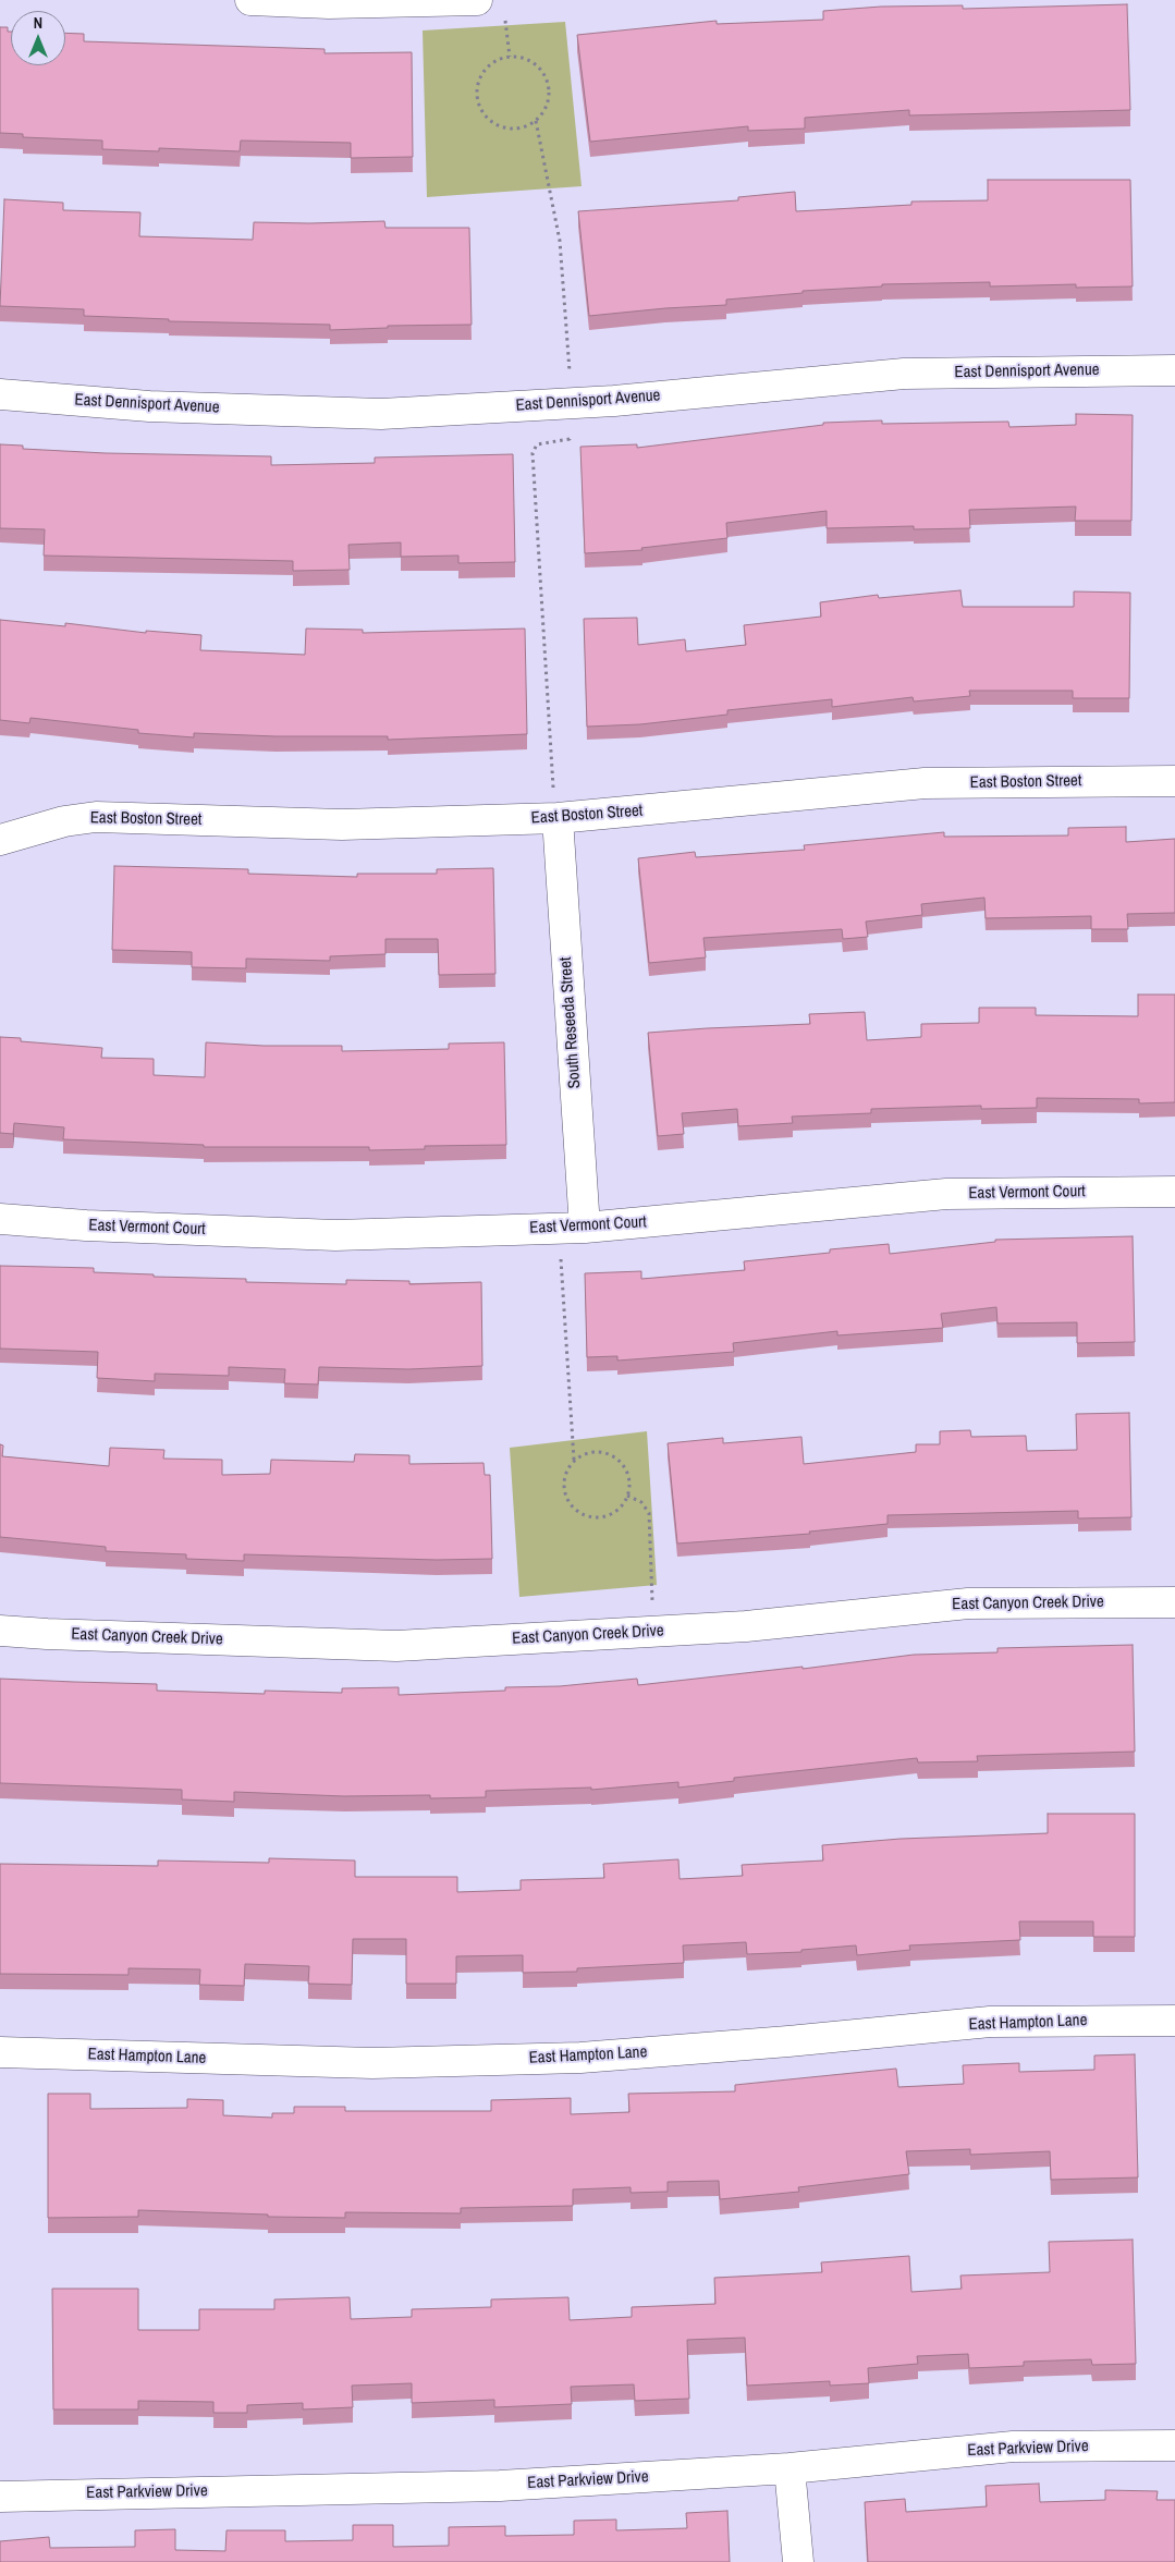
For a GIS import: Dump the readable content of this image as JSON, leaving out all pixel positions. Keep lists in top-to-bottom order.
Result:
{
  "streets": {
    "street": [
      "East Dennisport Avenue",
      "East Boston Street",
      "South Reseeda Street",
      "East Vermont Court",
      "East Canyon Creek Drive",
      "East Hampton Lane",
      "East Parkview Drive"
    ]
  },
  "crossings": [
    ["East Boston Street", "South Reseeda Street"],
    ["South Reseeda Street", "East Vermont Court"]
  ],
  "north": "top"
}
